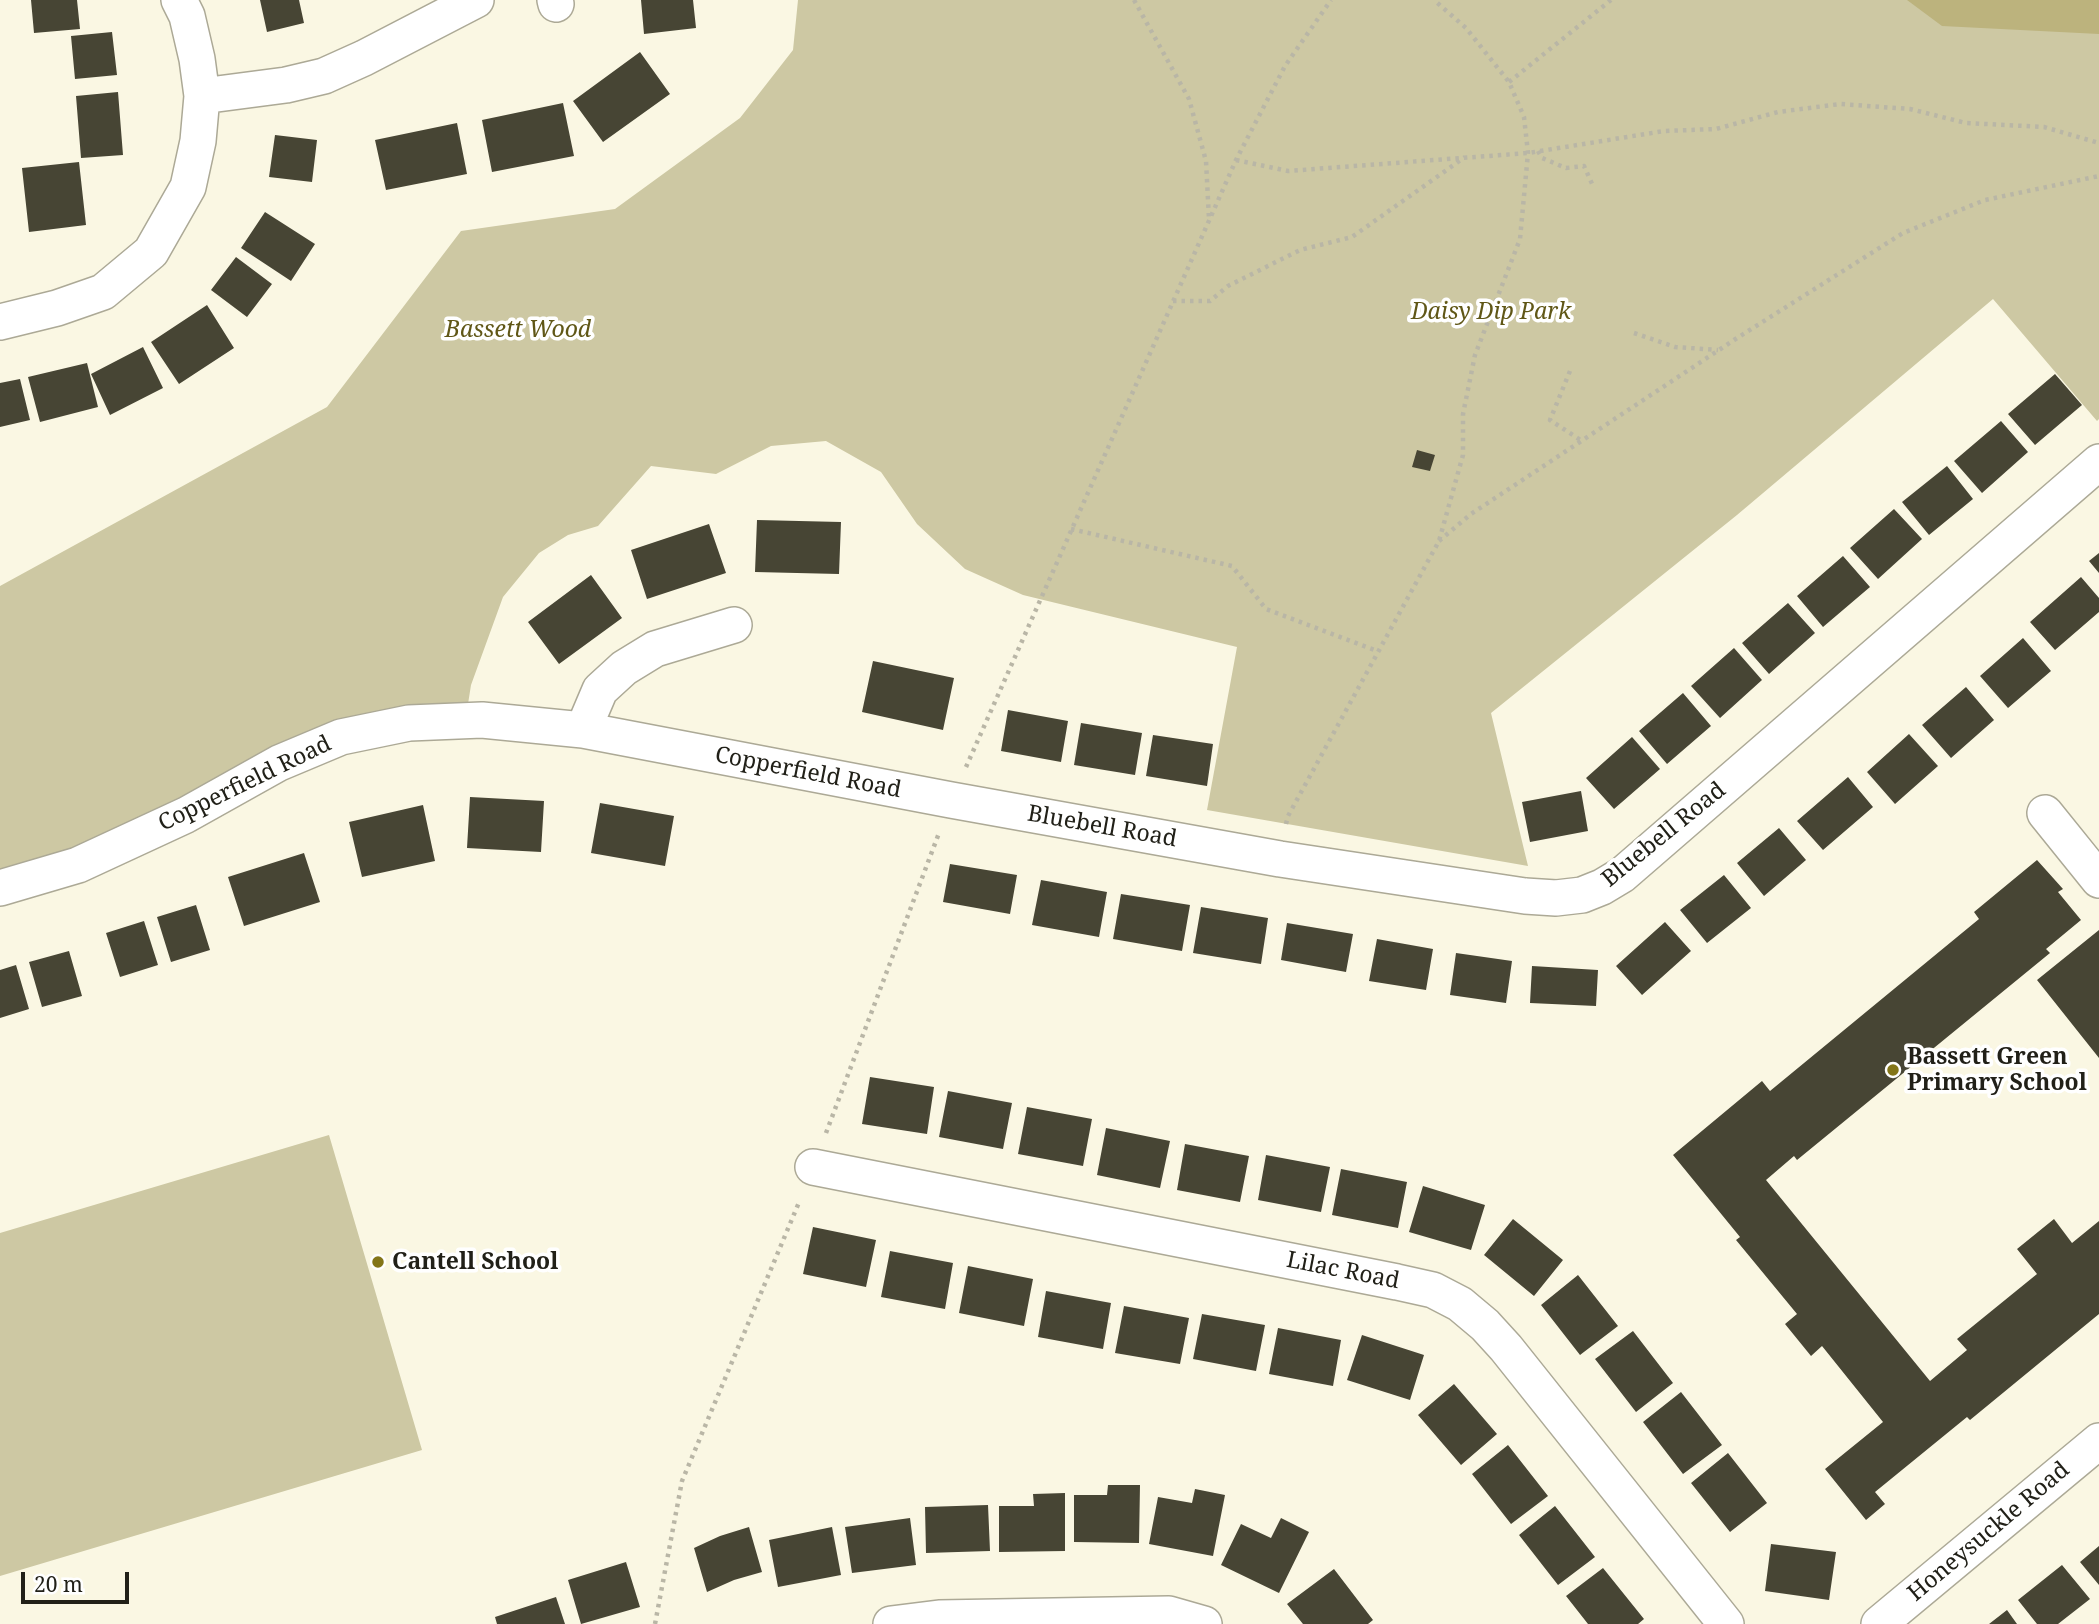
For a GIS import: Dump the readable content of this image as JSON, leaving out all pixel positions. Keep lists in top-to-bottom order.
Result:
{
  "streets": {
    "street": [
      "Copperfield Road",
      "Bluebell Road",
      "Lilac Road",
      "Honeysuckle Road"
    ]
  },
  "crossings": [
    ["Copperfield Road", "Bluebell Road"]
  ],
  "parks": ["Daisy Dip Park", "Bassett Wood"],
  "places": ["Bassett Green Primary School", "Cantell School"],
  "scale_bar": "20 m"
}
